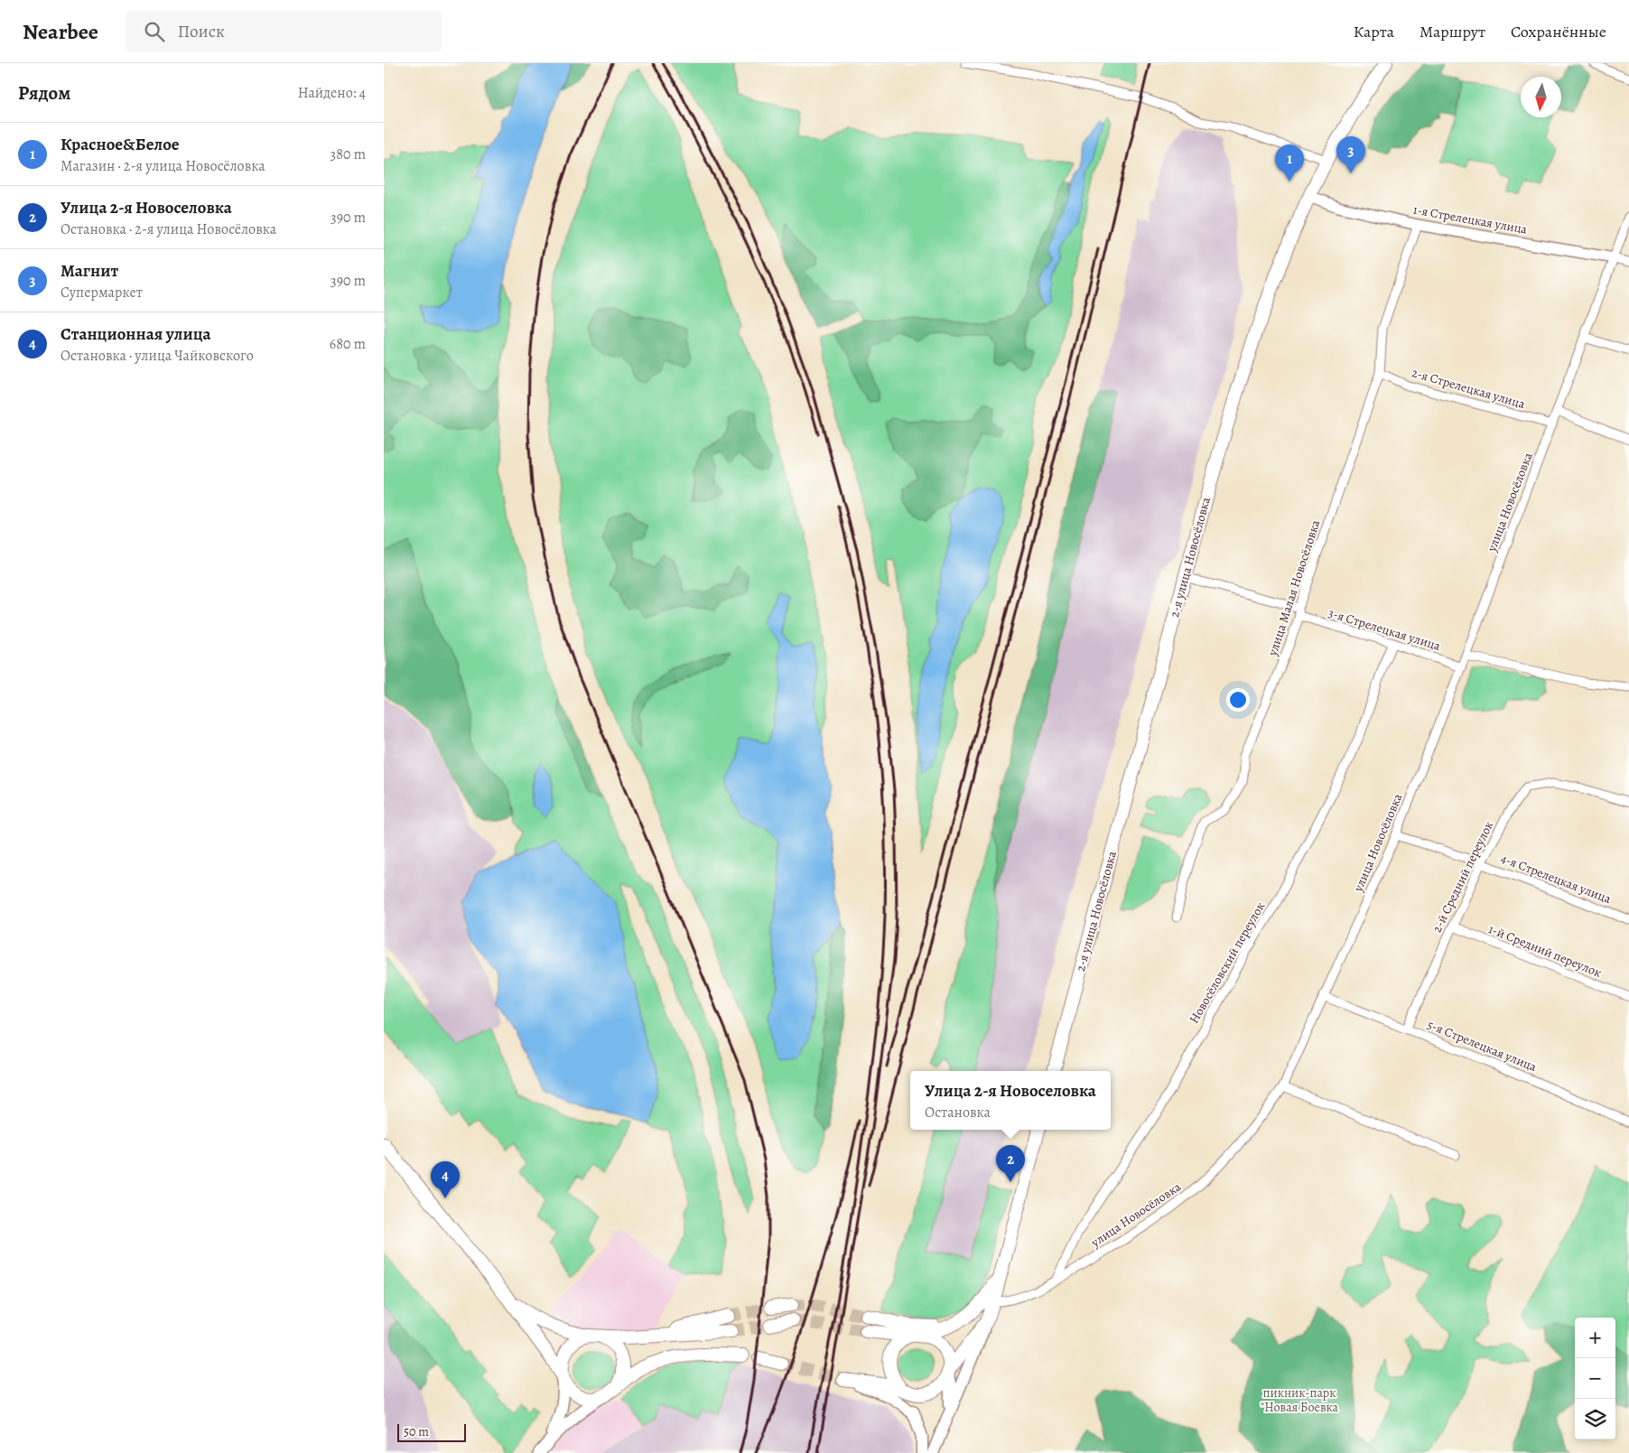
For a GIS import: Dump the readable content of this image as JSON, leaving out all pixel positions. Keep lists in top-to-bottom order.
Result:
{
  "streets": {
    "main road": ["2-я улица Новосёловка"],
    "street": [
      "1-я Стрелецкая улица",
      "2-я Стрелецкая улица",
      "улица Новосёловка",
      "улица Малая Новосёловка",
      "3-я Стрелецкая улица",
      "2-й Средний переулок",
      "4-я Стрелецкая улица",
      "1-й Средний переулок",
      "Новосёловский переулок",
      "5-я Стрелецкая улица"
    ]
  },
  "crossings": [
    ["1-я Стрелецкая улица", "улица Новосёловка"],
    ["1-я Стрелецкая улица", "2-я улица Новосёловка"],
    ["1-я Стрелецкая улица", "улица Малая Новосёловка"],
    ["2-я Стрелецкая улица", "улица Новосёловка"],
    ["2-я Стрелецкая улица", "улица Малая Новосёловка"],
    ["улица Новосёловка", "3-я Стрелецкая улица"],
    ["улица Новосёловка", "4-я Стрелецкая улица"],
    ["улица Новосёловка", "Новосёловский переулок"],
    ["улица Новосёловка", "5-я Стрелецкая улица"],
    ["2-я улица Новосёловка", "3-я Стрелецкая улица"],
    ["улица Малая Новосёловка", "3-я Стрелецкая улица"],
    ["3-я Стрелецкая улица", "Новосёловский переулок"],
    ["2-й Средний переулок", "4-я Стрелецкая улица"],
    ["2-й Средний переулок", "1-й Средний переулок"],
    ["2-й Средний переулок", "5-я Стрелецкая улица"]
  ],
  "parks": ["пикник-парк \"Новая Боевка"],
  "scale_bar": "50 m",
  "north": "bottom",
  "page": {
    "header": "Nearbee",
    "search": "Поиск",
    "nav": ["Карта", "Маршрут", "Сохранённые"],
    "heading": ["Рядом", "Найдено: 4"],
    "list": [
      {
        "mark": "1",
        "name": "Красное&Белое",
        "note": "Магазин · 2-я улица Новосёловка",
        "value": "380 m"
      },
      {
        "mark": "2",
        "name": "Улица 2-я Новоселовка",
        "note": "Остановка · 2-я улица Новосёловка",
        "value": "390 m"
      },
      {
        "mark": "3",
        "name": "Магнит",
        "note": "Супермаркет",
        "value": "390 m"
      },
      {
        "mark": "4",
        "name": "Станционная улица",
        "note": "Остановка · улица Чайковского",
        "value": "680 m"
      }
    ],
    "pins": [
      "3",
      "1",
      "2",
      "4"
    ],
    "popup": ["Улица 2-я Новоселовка", "Остановка"],
    "map_buttons": ["+", "−"],
    "scale": "50 m"
  }
}
